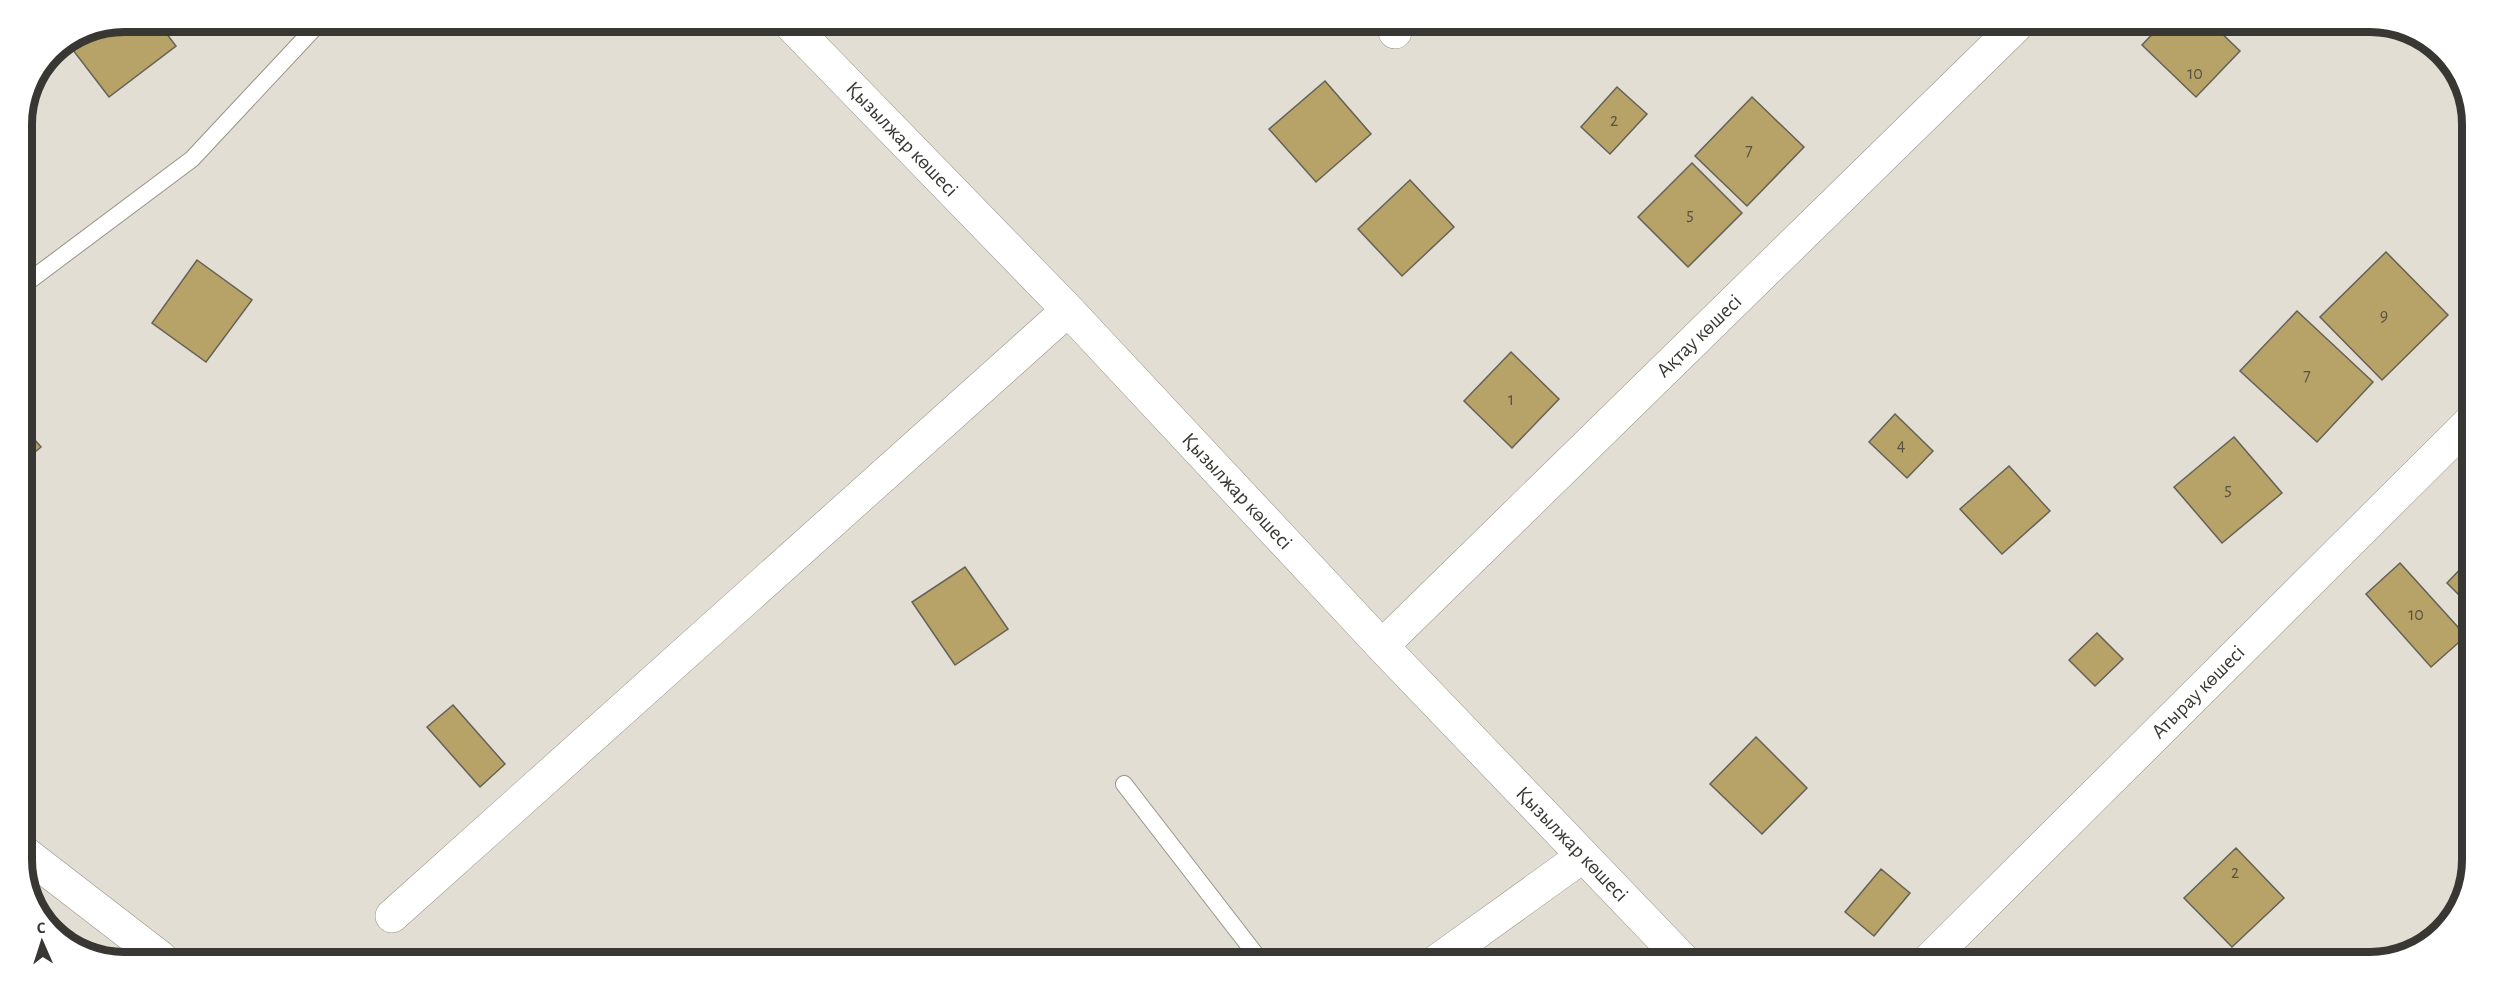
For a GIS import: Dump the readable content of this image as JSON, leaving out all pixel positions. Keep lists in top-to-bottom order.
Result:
{
  "streets": {
    "street": ["Қызылжар көшесі", "Ақтау көшесі", "Атырау көшесі"]
  },
  "crossings": [
    ["Қызылжар көшесі", "Ақтау көшесі"]
  ],
  "house_numbers": [
    "10",
    "2",
    "7",
    "5",
    "9",
    "7",
    "1",
    "4",
    "5",
    "10",
    "2"
  ],
  "north": "top"
}
